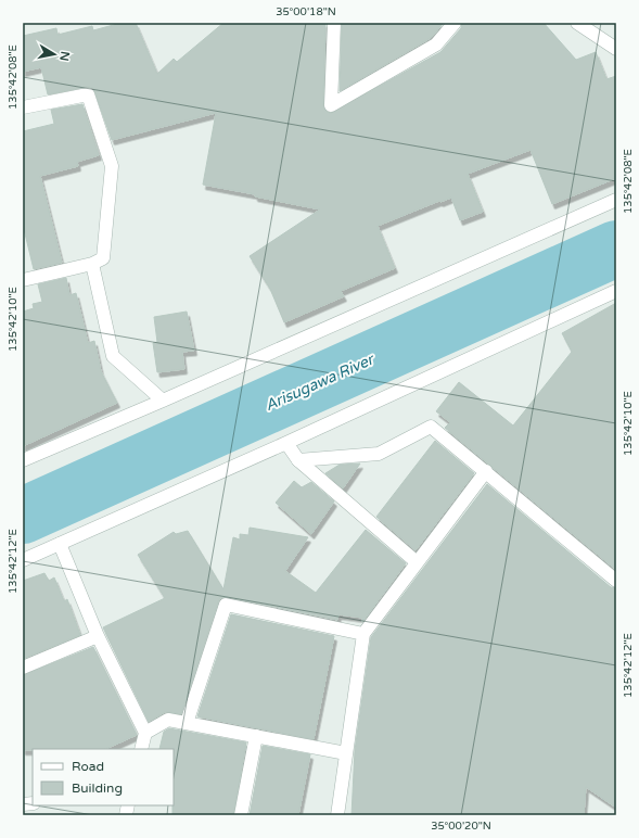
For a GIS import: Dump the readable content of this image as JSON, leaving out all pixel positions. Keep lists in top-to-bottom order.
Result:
{
  "water": ["Arisugawa River"],
  "legend": ["Road", "Building"],
  "north": "right",
  "coordinates": [
    "35°00'18\"N",
    "135°42'08\"E",
    "135°42'10\"E",
    "135°42'12\"E",
    "35°00'20\"N"
  ]
}
